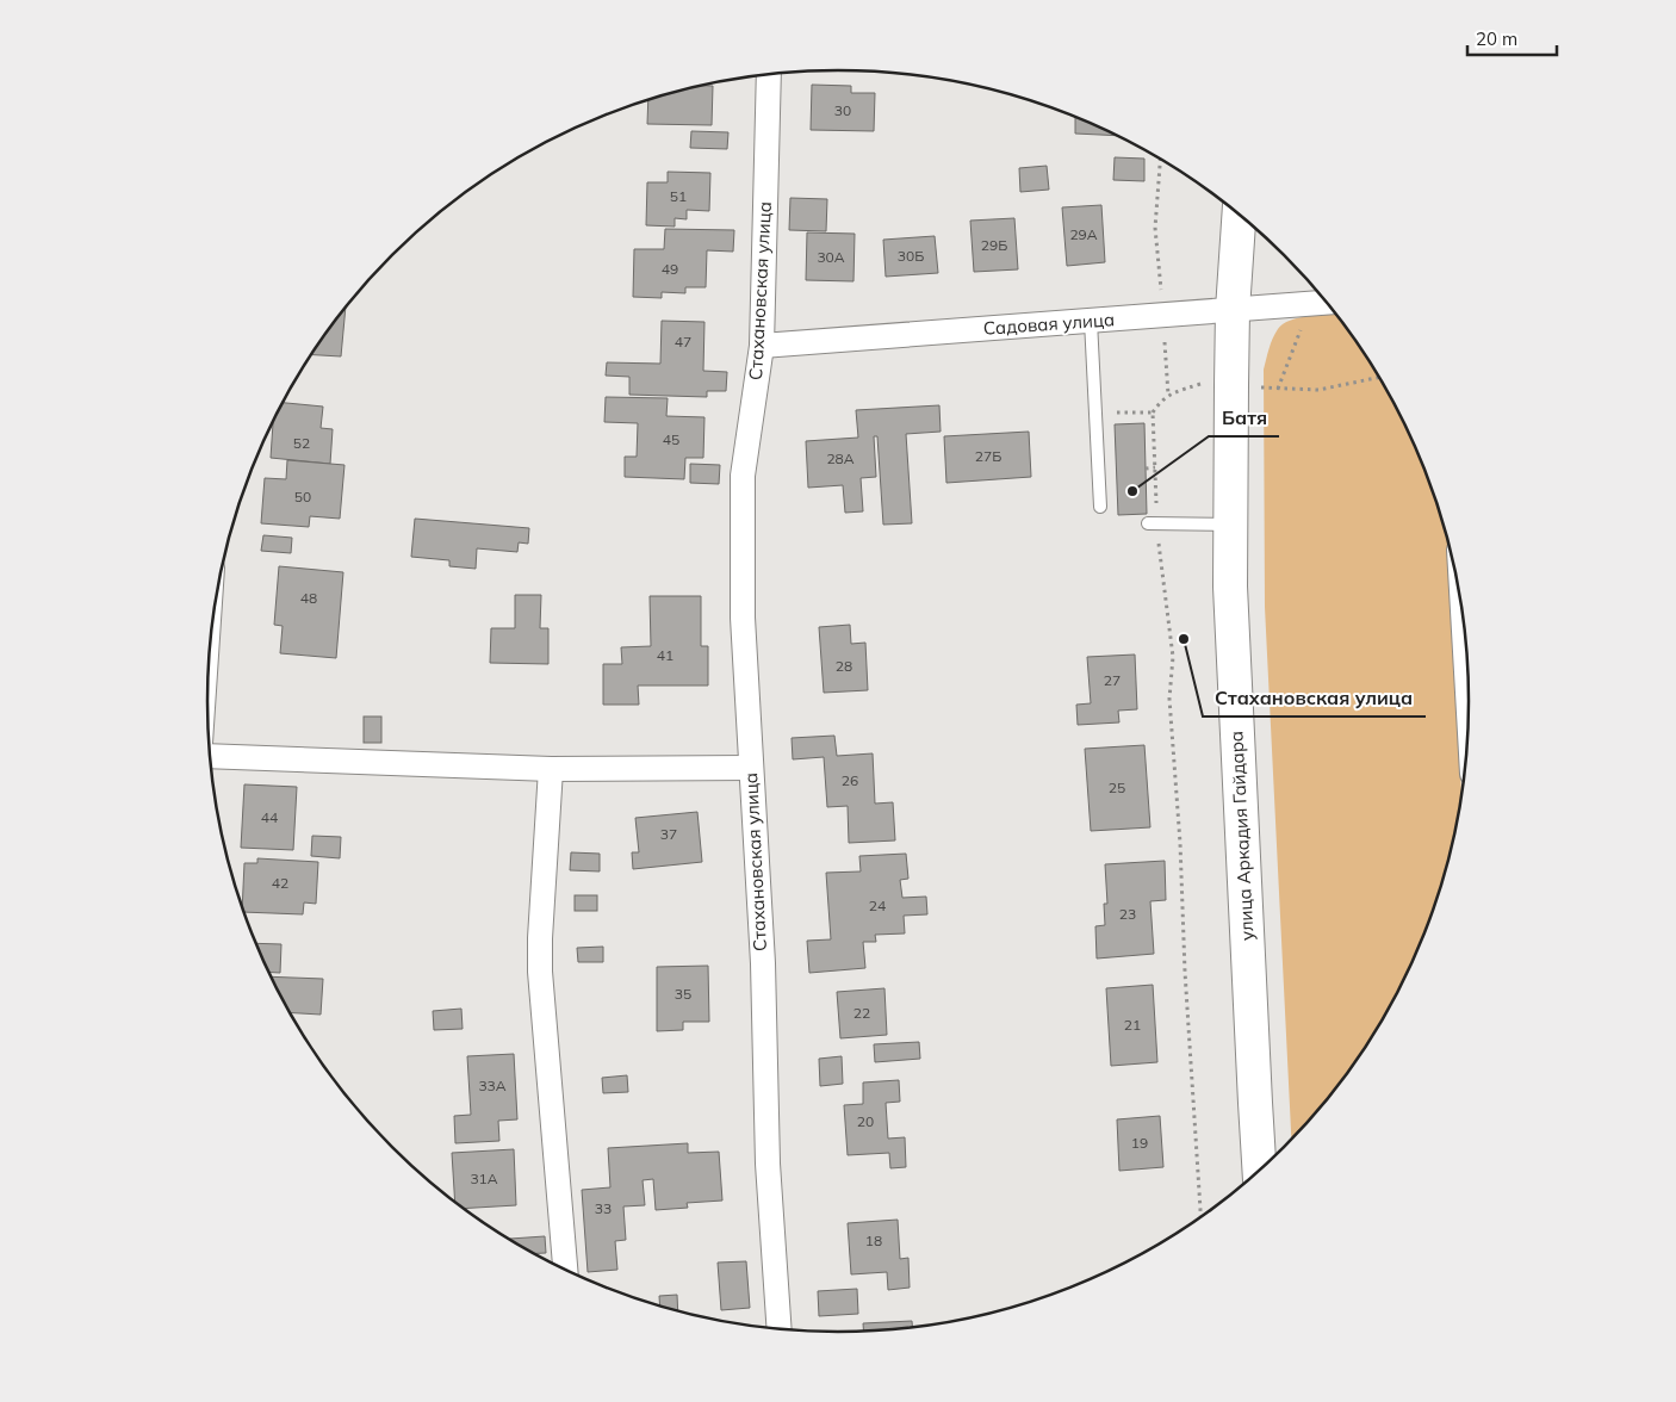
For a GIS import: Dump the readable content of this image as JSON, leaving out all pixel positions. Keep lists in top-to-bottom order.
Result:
{
  "streets": {
    "main road": ["улица Аркадия Гайдара"],
    "street": ["Стахановская улица", "Садовая улица"]
  },
  "crossings": [
    ["Стахановская улица", "Садовая улица"],
    ["Садовая улица", "улица Аркадия Гайдара"]
  ],
  "places": ["Батя", "Стахановская улица"],
  "house_numbers": [
    "30",
    "51",
    "29А",
    "29Б",
    "30Б",
    "30А",
    "49",
    "47",
    "45",
    "52",
    "27Б",
    "28А",
    "50",
    "48",
    "41",
    "28",
    "27",
    "26",
    "25",
    "44",
    "37",
    "42",
    "24",
    "23",
    "35",
    "22",
    "21",
    "33А",
    "20",
    "19",
    "31А",
    "33",
    "18"
  ],
  "scale_bar": "20 m"
}
